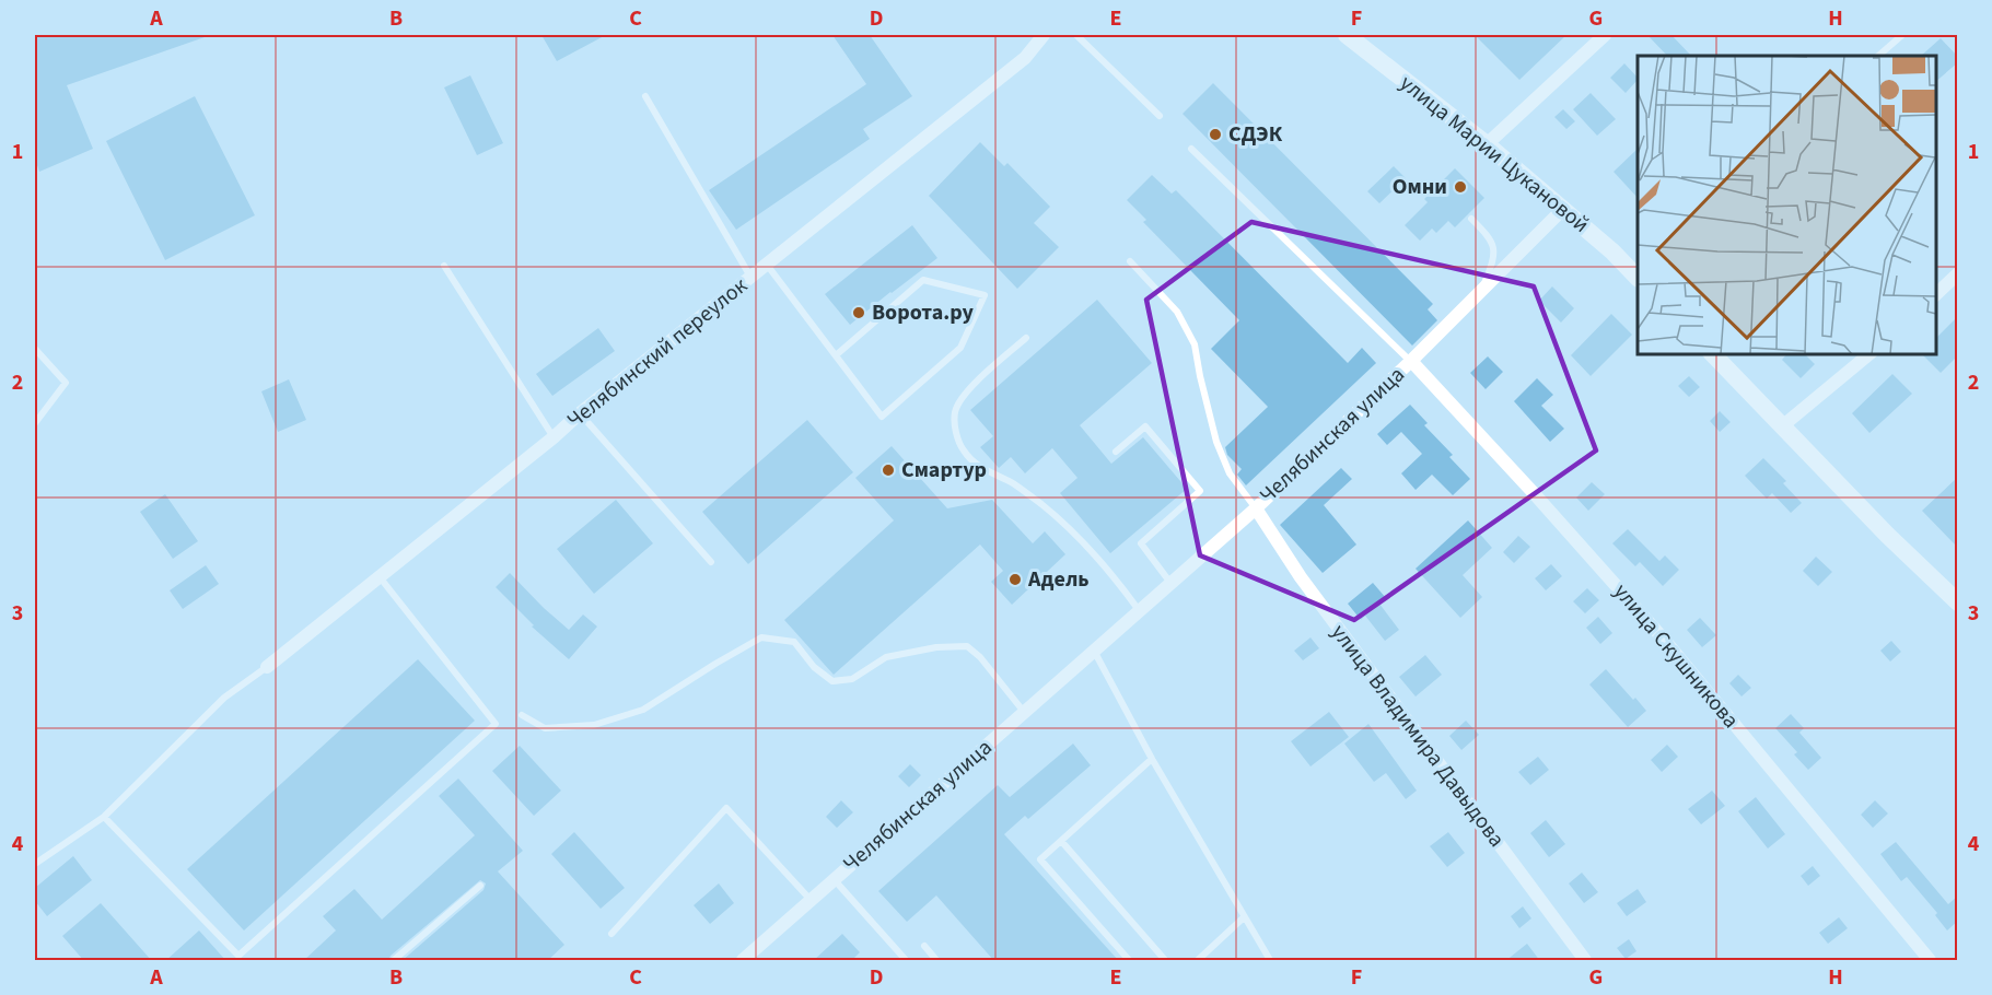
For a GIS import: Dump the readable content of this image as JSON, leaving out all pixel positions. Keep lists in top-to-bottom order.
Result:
{
  "streets": {
    "street": [
      "улица Марии Цукановой",
      "Челябинский переулок",
      "Челябинская улица",
      "улица Скушникова",
      "улица Владимира Давыдова"
    ]
  },
  "crossings": [
    ["улица Марии Цукановой", "Челябинская улица"],
    ["Челябинская улица", "улица Скушникова"],
    ["Челябинская улица", "улица Владимира Давыдова"]
  ],
  "places": [
    "СДЭК",
    "Омни",
    "Ворота.ру",
    "Смартур",
    "Адель"
  ],
  "grid": {
    "columns": [
      "A",
      "B",
      "C",
      "D",
      "E",
      "F",
      "G",
      "H"
    ],
    "rows": [
      "1",
      "2",
      "3",
      "4"
    ]
  }
}
